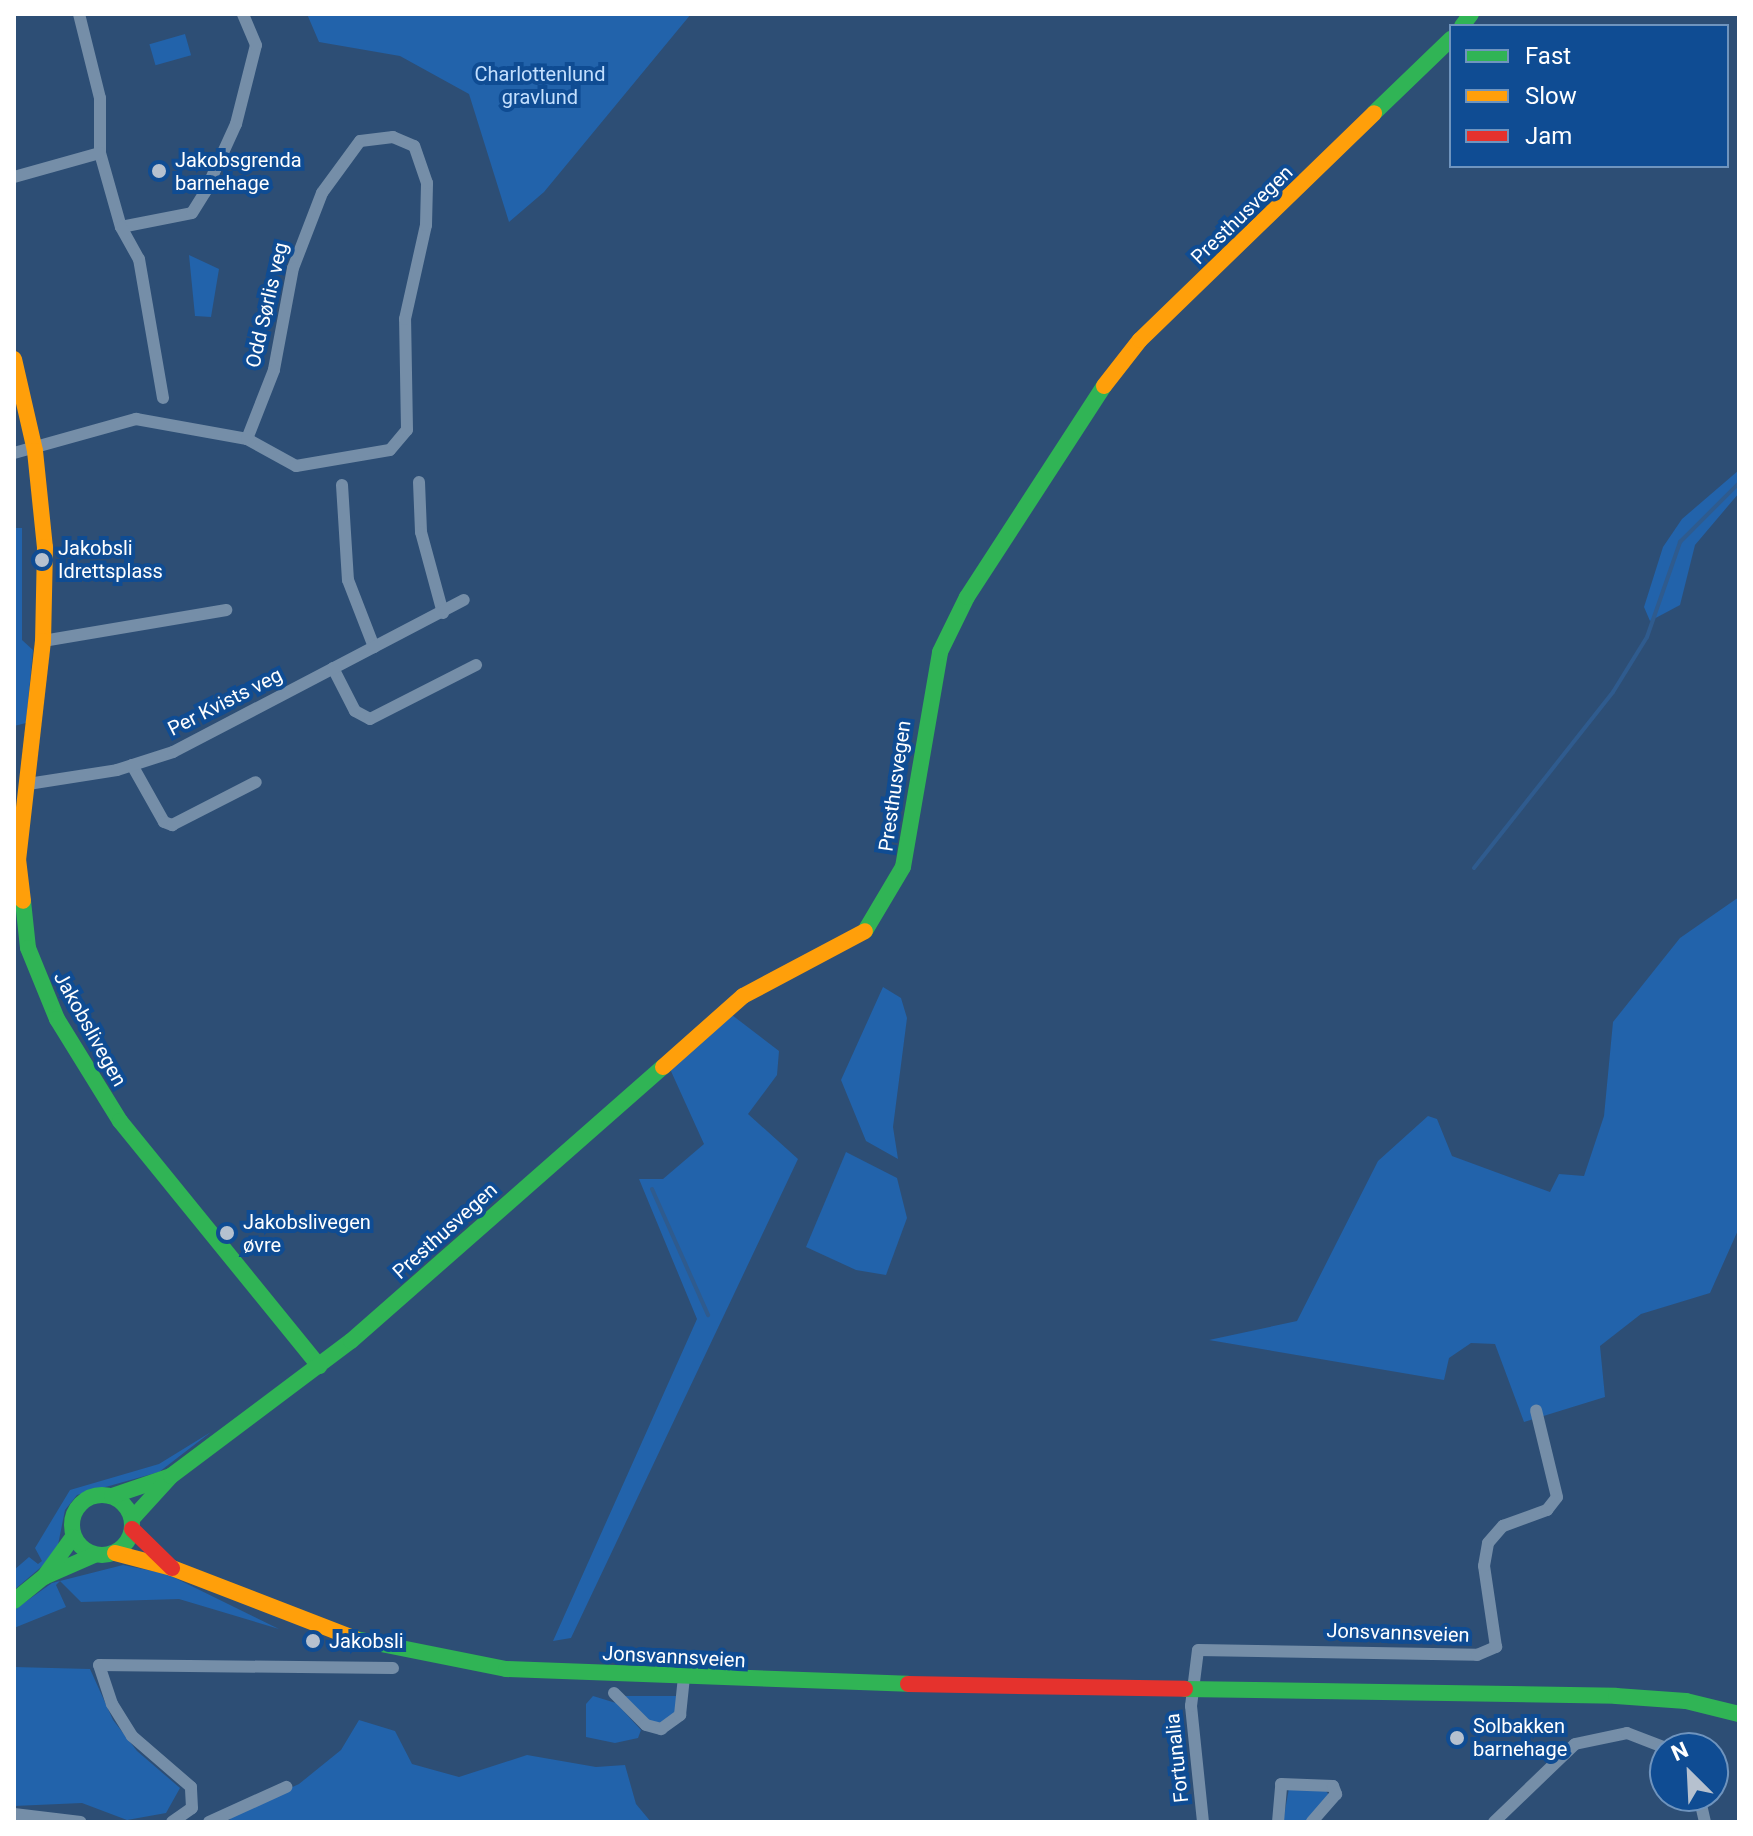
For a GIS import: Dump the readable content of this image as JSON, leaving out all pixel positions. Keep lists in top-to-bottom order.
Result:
{
  "streets": {
    "street": [
      "Presthusvegen",
      "Odd Sørlis veg",
      "Per Kvists veg",
      "Jakobslivegen",
      "Jonsvannsveien",
      "Fortunalia"
    ]
  },
  "crossings": [
    ["Presthusvegen", "Jakobslivegen"],
    ["Presthusvegen", "Jonsvannsveien"],
    ["Odd Sørlis veg", "Jakobslivegen"],
    ["Per Kvists veg", "Jakobslivegen"],
    ["Jonsvannsveien", "Fortunalia"]
  ],
  "parks": ["Charlottenlund gravlund"],
  "places": [
    "Jakobsgrenda barnehage",
    "Jakobsli Idrettsplass",
    "Jakobslivegen øvre",
    "Jakobsli",
    "Solbakken barnehage"
  ],
  "legend": ["Fast", "Slow", "Jam"],
  "north": "top left"
}
